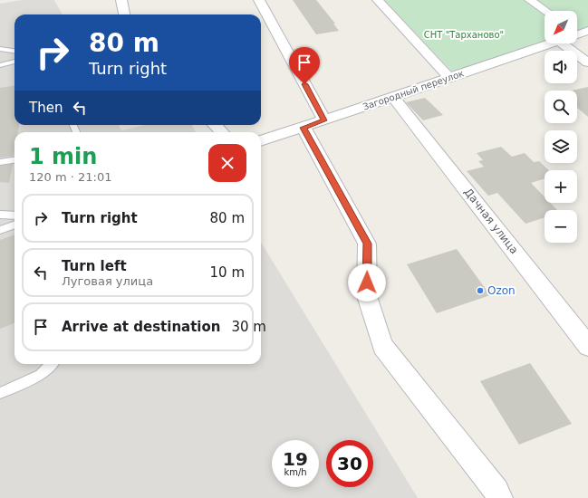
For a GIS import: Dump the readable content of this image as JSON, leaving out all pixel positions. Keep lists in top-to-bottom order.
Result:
{
  "streets": {
    "street": ["Загородный переулок", "Дачная улица"]
  },
  "crossings": [
    ["Загородный переулок", "Дачная улица"]
  ],
  "parks": ["СНТ \"Тарханово\""],
  "places": ["Ozon"],
  "north": "bottom left",
  "page": {
    "map_buttons": ["+", "−"],
    "turn": ["80 m", "Turn right"],
    "then": "Then",
    "heading": ["1 min", "120 m · 21:01"],
    "list": [
      {
        "name": "Turn right",
        "value": "80 m"
      },
      {
        "name": "Turn left",
        "note": "Луговая улица",
        "value": "10 m"
      },
      {
        "name": "Arrive at destination",
        "value": "30 m"
      }
    ],
    "speed": "19 km/h",
    "limit": "30"
  }
}
